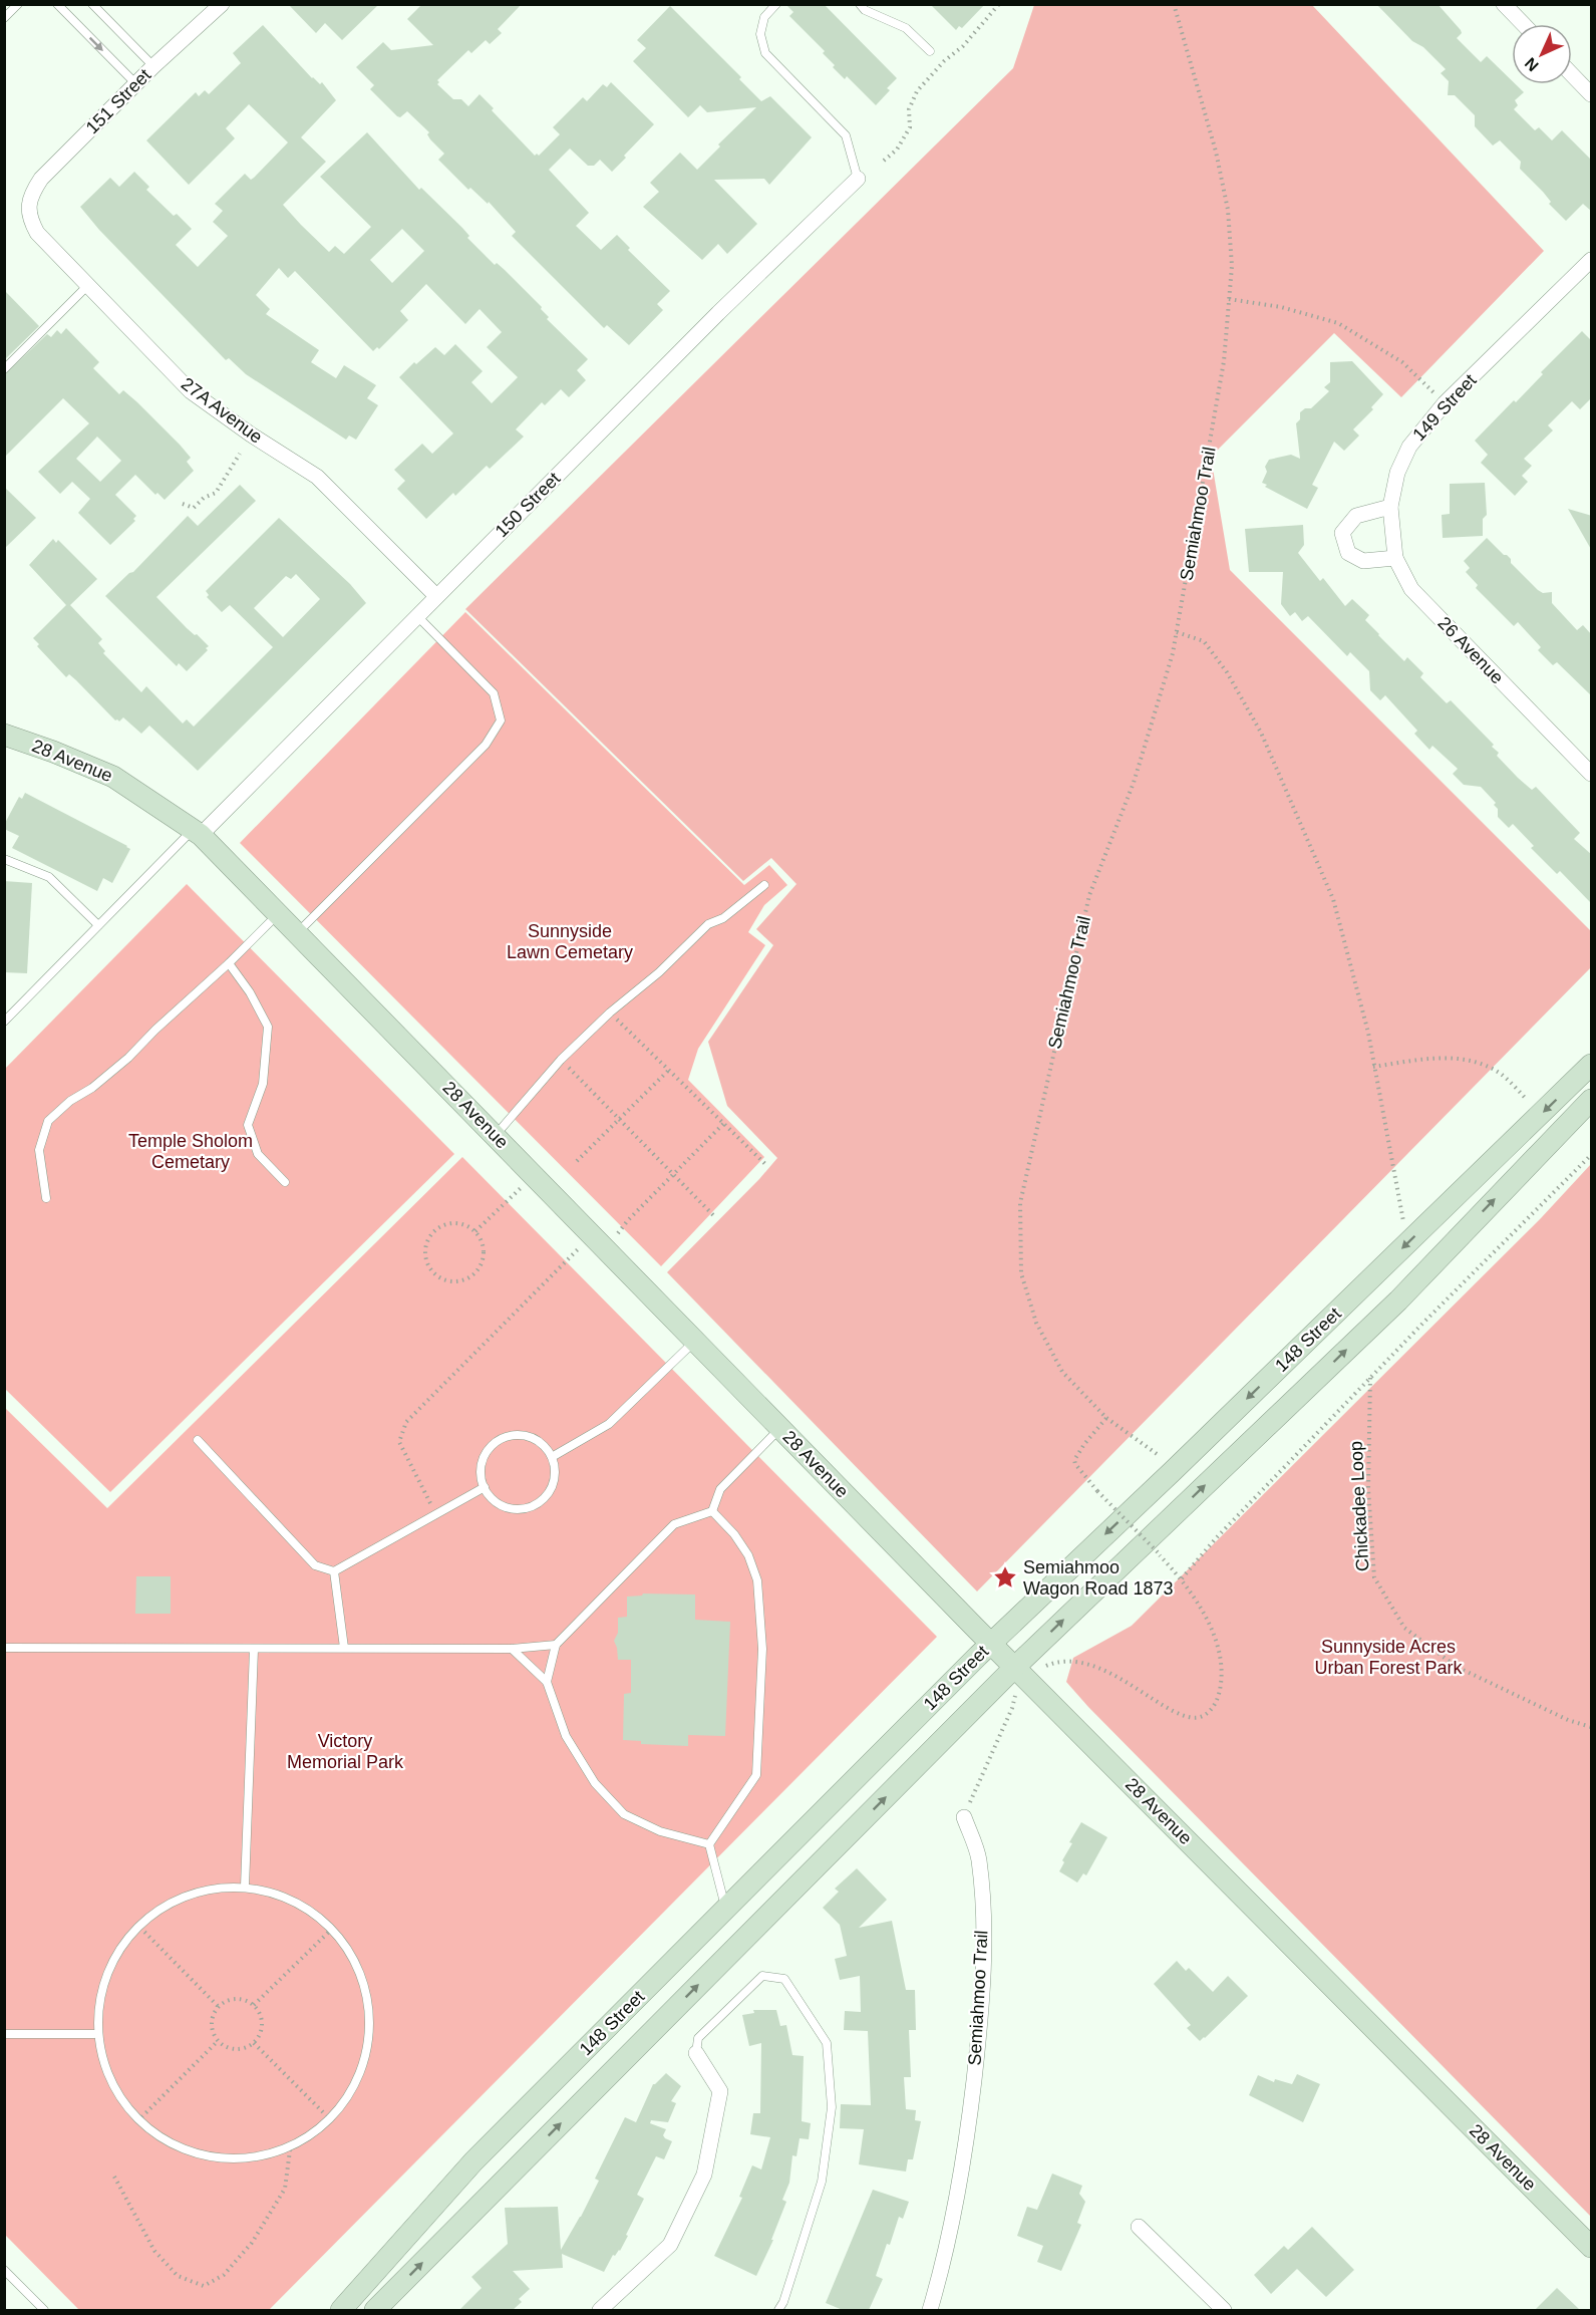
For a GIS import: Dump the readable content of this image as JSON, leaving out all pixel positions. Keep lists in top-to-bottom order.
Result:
{
  "streets": {
    "main road": ["28 Avenue", "148 Street"],
    "street": [
      "151 Street",
      "149 Street",
      "27A Avenue",
      "150 Street",
      "Semiahmoo Trail",
      "26 Avenue"
    ],
    "path": ["Chickadee Loop"]
  },
  "crossings": [
    ["151 Street", "27A Avenue"],
    ["149 Street", "26 Avenue"],
    ["27A Avenue", "150 Street"],
    ["150 Street", "28 Avenue"],
    ["Semiahmoo Trail", "148 Street"],
    ["28 Avenue", "148 Street"]
  ],
  "parks": [
    "Sunnyside Lawn Cemetary",
    "Temple Sholom Cemetary",
    "Sunnyside Acres Urban Forest Park",
    "Victory Memorial Park"
  ],
  "places": {
    "place": ["Semiahmoo Wagon Road 1873"]
  },
  "north": "bottom left"
}
